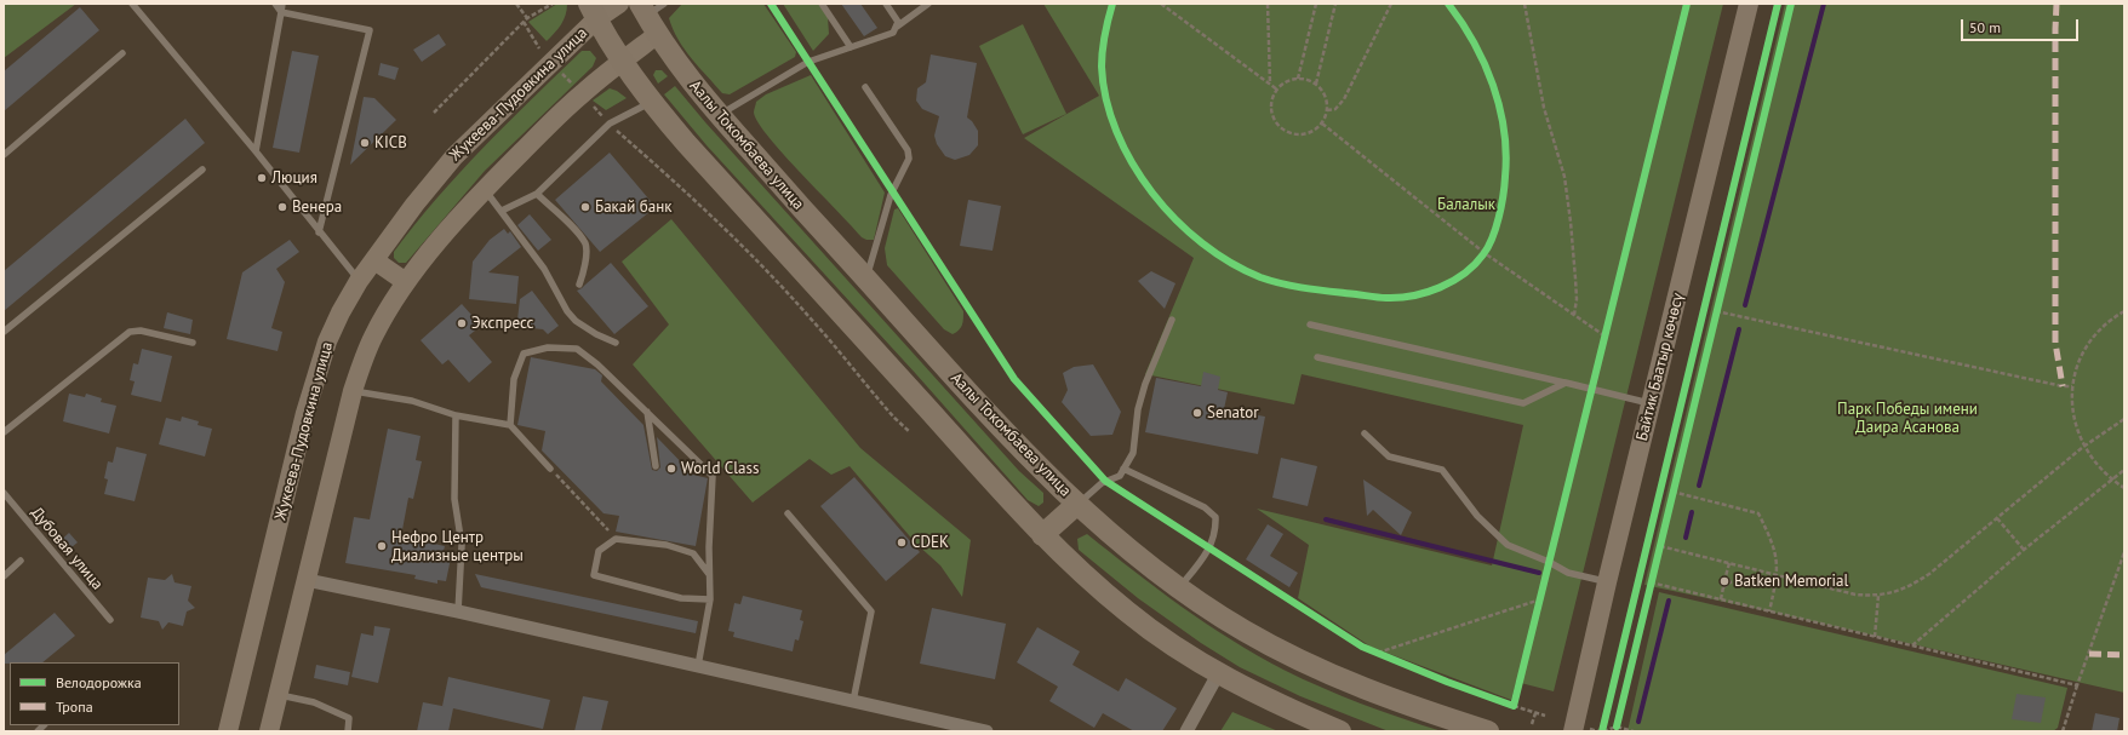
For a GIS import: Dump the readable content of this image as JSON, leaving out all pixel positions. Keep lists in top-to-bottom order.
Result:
{
  "streets": {
    "main road": ["Жукеева-Пудовкина улица", "Аалы Токомбаева улица", "Байтик Баатыр көчөсү"],
    "lane": ["Дубовая улица"]
  },
  "parks": ["Балалык", "Парк Победы имени Даира Асанова"],
  "places": [
    "KICB",
    "Люция",
    "Венера",
    "Бакай банк",
    "Экспресс",
    "Senator",
    "World Class",
    "CDEK",
    "Нефро Центр Диализные центры",
    "Batken Memorial"
  ],
  "legend": ["Велодорожка", "Тропа"],
  "scale_bar": "50 m"
}
